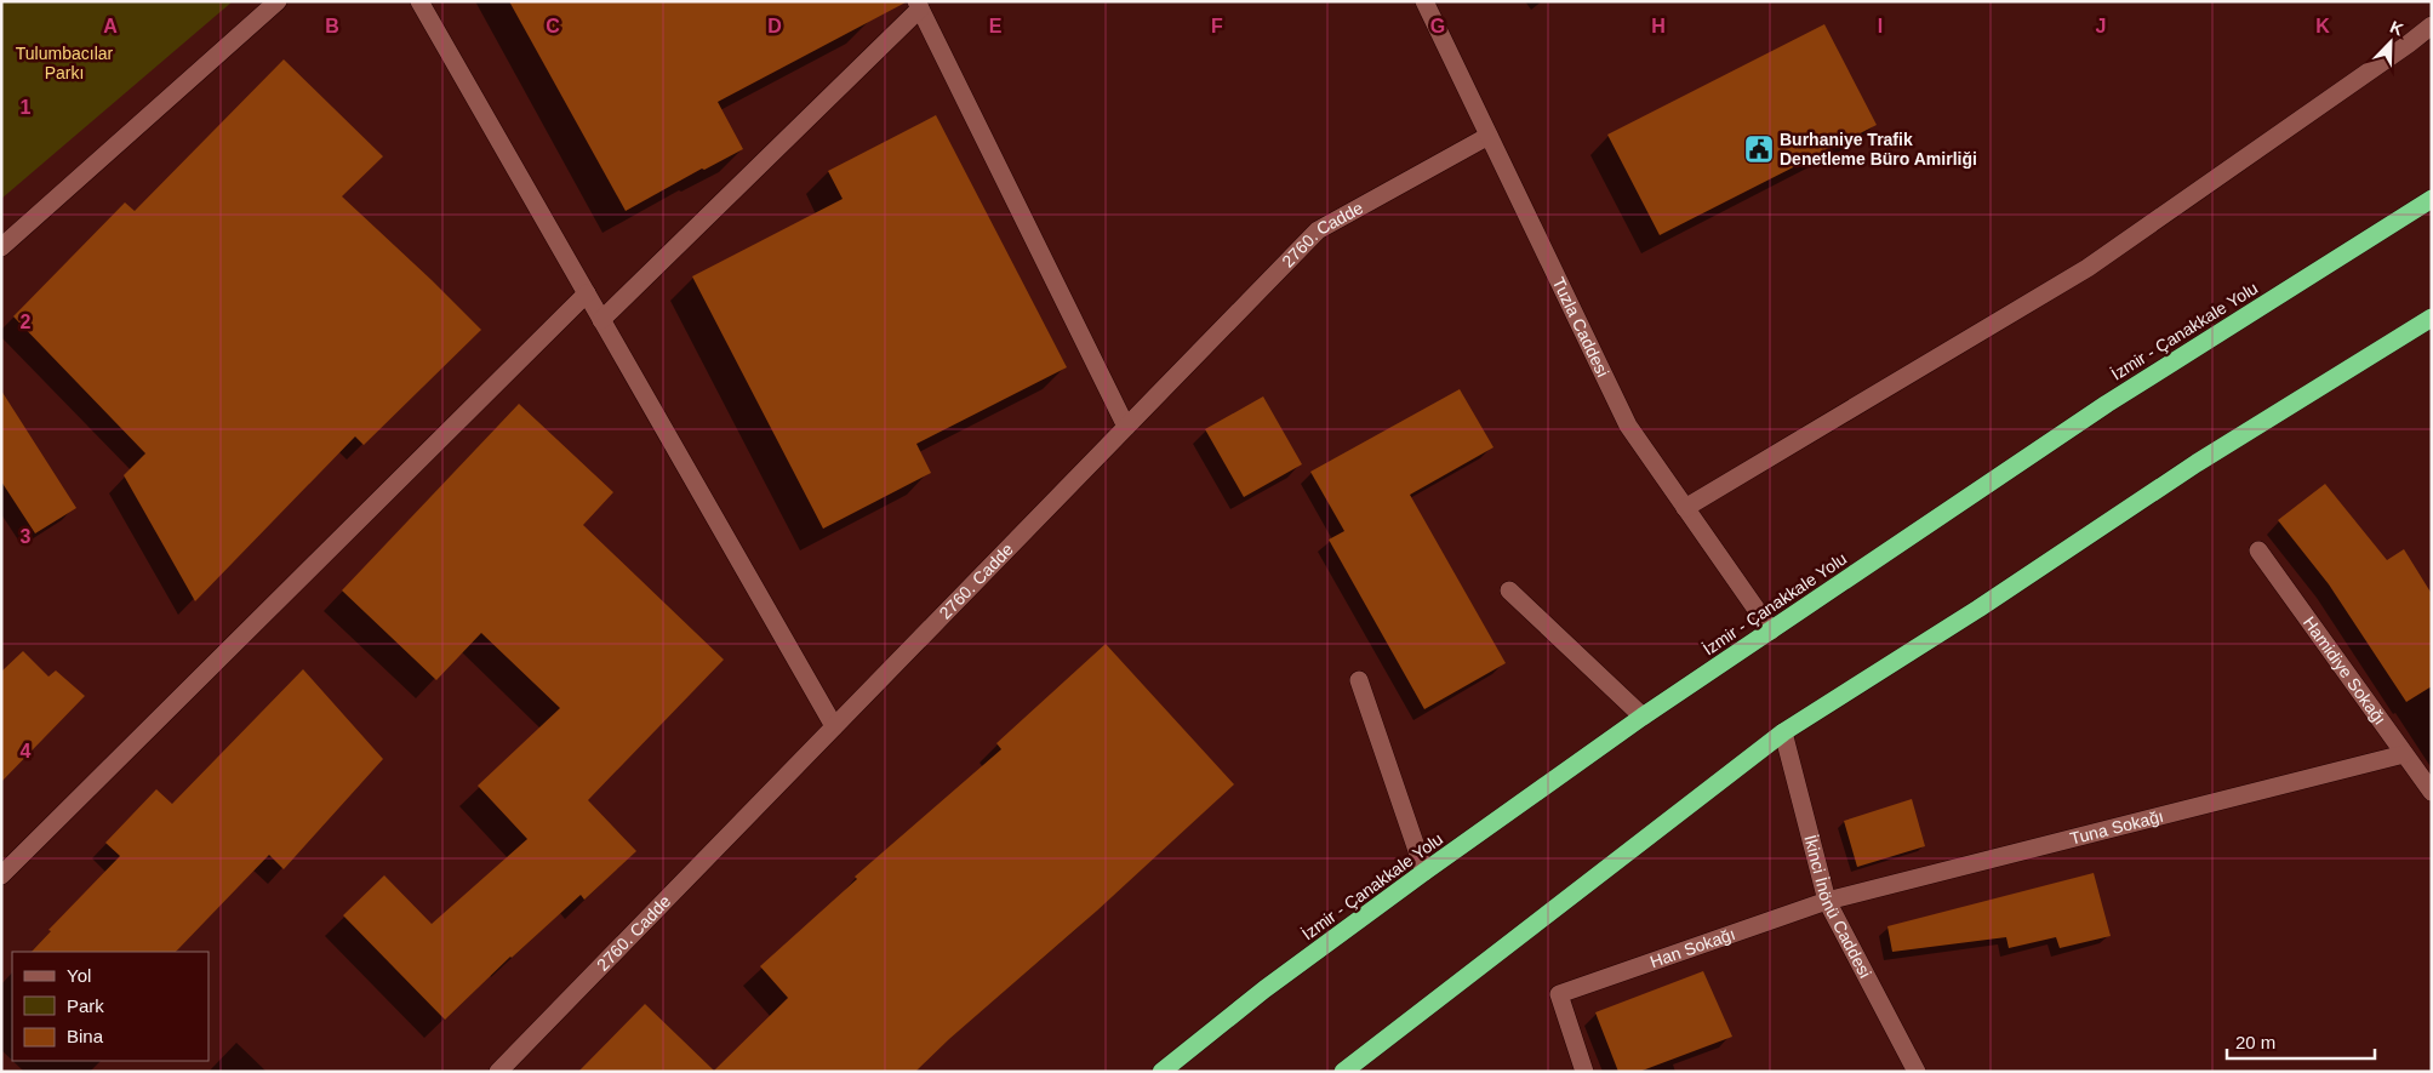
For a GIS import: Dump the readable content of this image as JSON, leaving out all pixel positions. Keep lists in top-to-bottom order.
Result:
{
  "streets": {
    "highway": ["İzmir - Çanakkale Yolu"],
    "street": [
      "2760. Cadde",
      "Tuzla Caddesi",
      "Hamidiye Sokağı",
      "Tuna Sokağı",
      "İkinci İnönü Caddesi",
      "Han Sokağı"
    ]
  },
  "crossings": [
    ["2760. Cadde", "Tuzla Caddesi"],
    ["Tuzla Caddesi", "İzmir - Çanakkale Yolu"],
    ["Hamidiye Sokağı", "Tuna Sokağı"],
    ["Tuna Sokağı", "İkinci İnönü Caddesi"],
    ["Tuna Sokağı", "Han Sokağı"],
    ["İkinci İnönü Caddesi", "Han Sokağı"]
  ],
  "parks": ["Tulumbacılar Parkı"],
  "places": {
    "public building": ["Burhaniye Trafik Denetleme Büro Amirliği"]
  },
  "legend": ["Yol", "Park", "Bina"],
  "scale_bar": "20 m",
  "north": "top right",
  "grid": {
    "columns": [
      "A",
      "B",
      "C",
      "D",
      "E",
      "F",
      "G",
      "H",
      "I",
      "J",
      "K"
    ],
    "rows": [
      "1",
      "2",
      "3",
      "4"
    ]
  }
}
